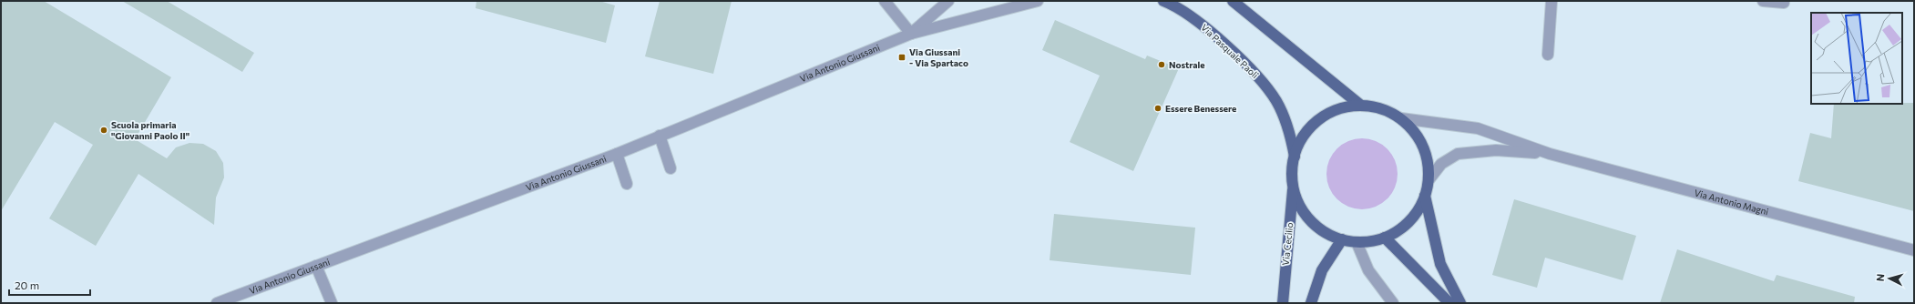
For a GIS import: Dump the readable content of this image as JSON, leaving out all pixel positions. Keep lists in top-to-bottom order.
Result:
{
  "streets": {
    "main road": ["Via Pasquale Paoli", "Via Cecilio"],
    "street": ["Via Antonio Giussani", "Via Antonio Magni"]
  },
  "crossings": [
    ["Via Pasquale Paoli", "Via Cecilio"]
  ],
  "places": {
    "transit": ["Via Giussani - Via Spartaco"],
    "other": ["Nostrale", "Essere Benessere", "Scuola primaria \"Giovanni Paolo II\""]
  },
  "scale_bar": "20 m",
  "north": "left"
}
